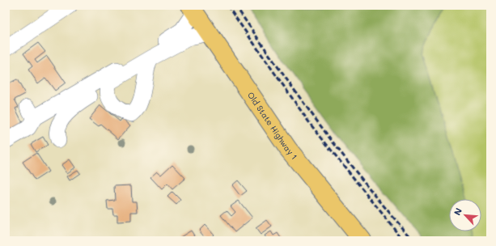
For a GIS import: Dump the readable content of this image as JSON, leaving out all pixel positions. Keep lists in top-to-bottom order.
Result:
{
  "streets": {
    "main road": ["Old State Highway 1"]
  },
  "north": "top left"
}
